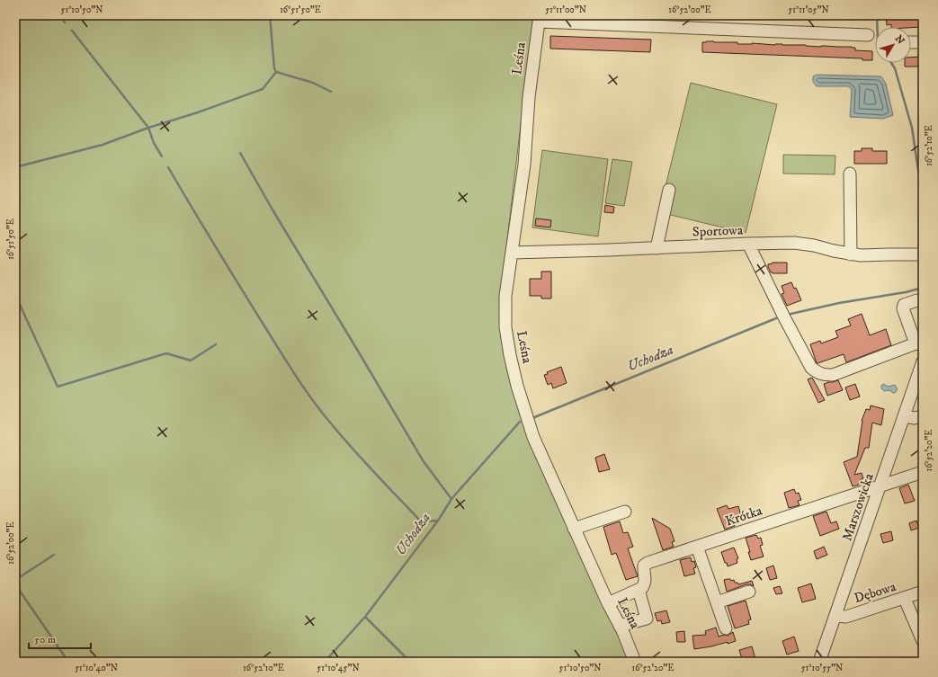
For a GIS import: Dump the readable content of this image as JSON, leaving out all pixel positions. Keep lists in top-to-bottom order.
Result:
{
  "streets": {
    "street": [
      "Leśna",
      "Sportowa",
      "Marszowicka",
      "Krótka",
      "Dębowa"
    ]
  },
  "crossings": [
    ["Leśna", "Sportowa"],
    ["Marszowicka", "Krótka"],
    ["Marszowicka", "Dębowa"]
  ],
  "water": ["Uchodza"],
  "scale_bar": "50 m",
  "north": "top right",
  "coordinates": [
    "51°10'50\"N",
    "16°51'50\"E",
    "51°11'00\"N",
    "16°52'00\"E",
    "51°11'05\"N",
    "16°52'10\"E",
    "16°52'20\"E",
    "51°10'40\"N",
    "51°10'45\"N",
    "51°10'55\"N"
  ]
}
